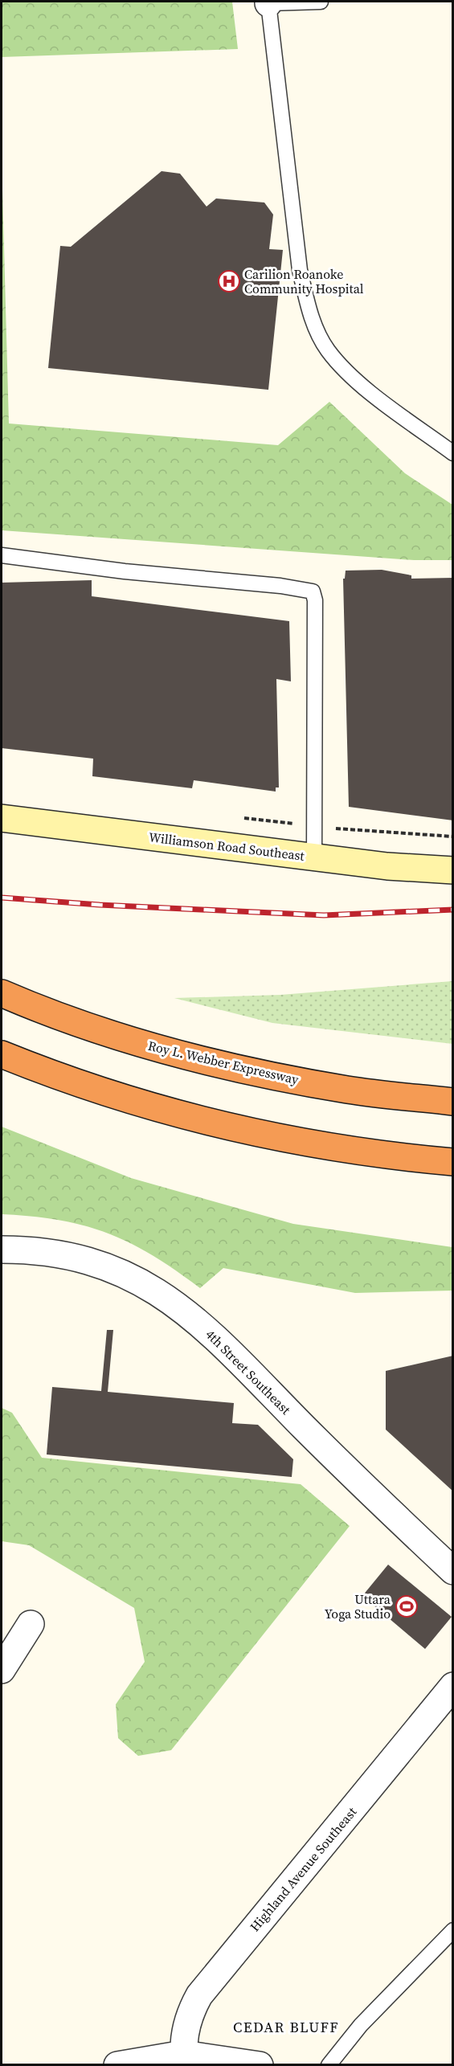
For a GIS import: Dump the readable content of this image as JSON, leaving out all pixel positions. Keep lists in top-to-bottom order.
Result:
{
  "streets": {
    "highway": ["Roy L. Webber Expressway"],
    "street": ["Williamson Road Southeast", "4th Street Southeast", "Highland Avenue Southeast"]
  },
  "districts": ["CEDAR BLUFF"],
  "places": {
    "hospital": ["Carilion Roanoke Community Hospital"],
    "sports": ["Uttara Yoga Studio"]
  }
}
